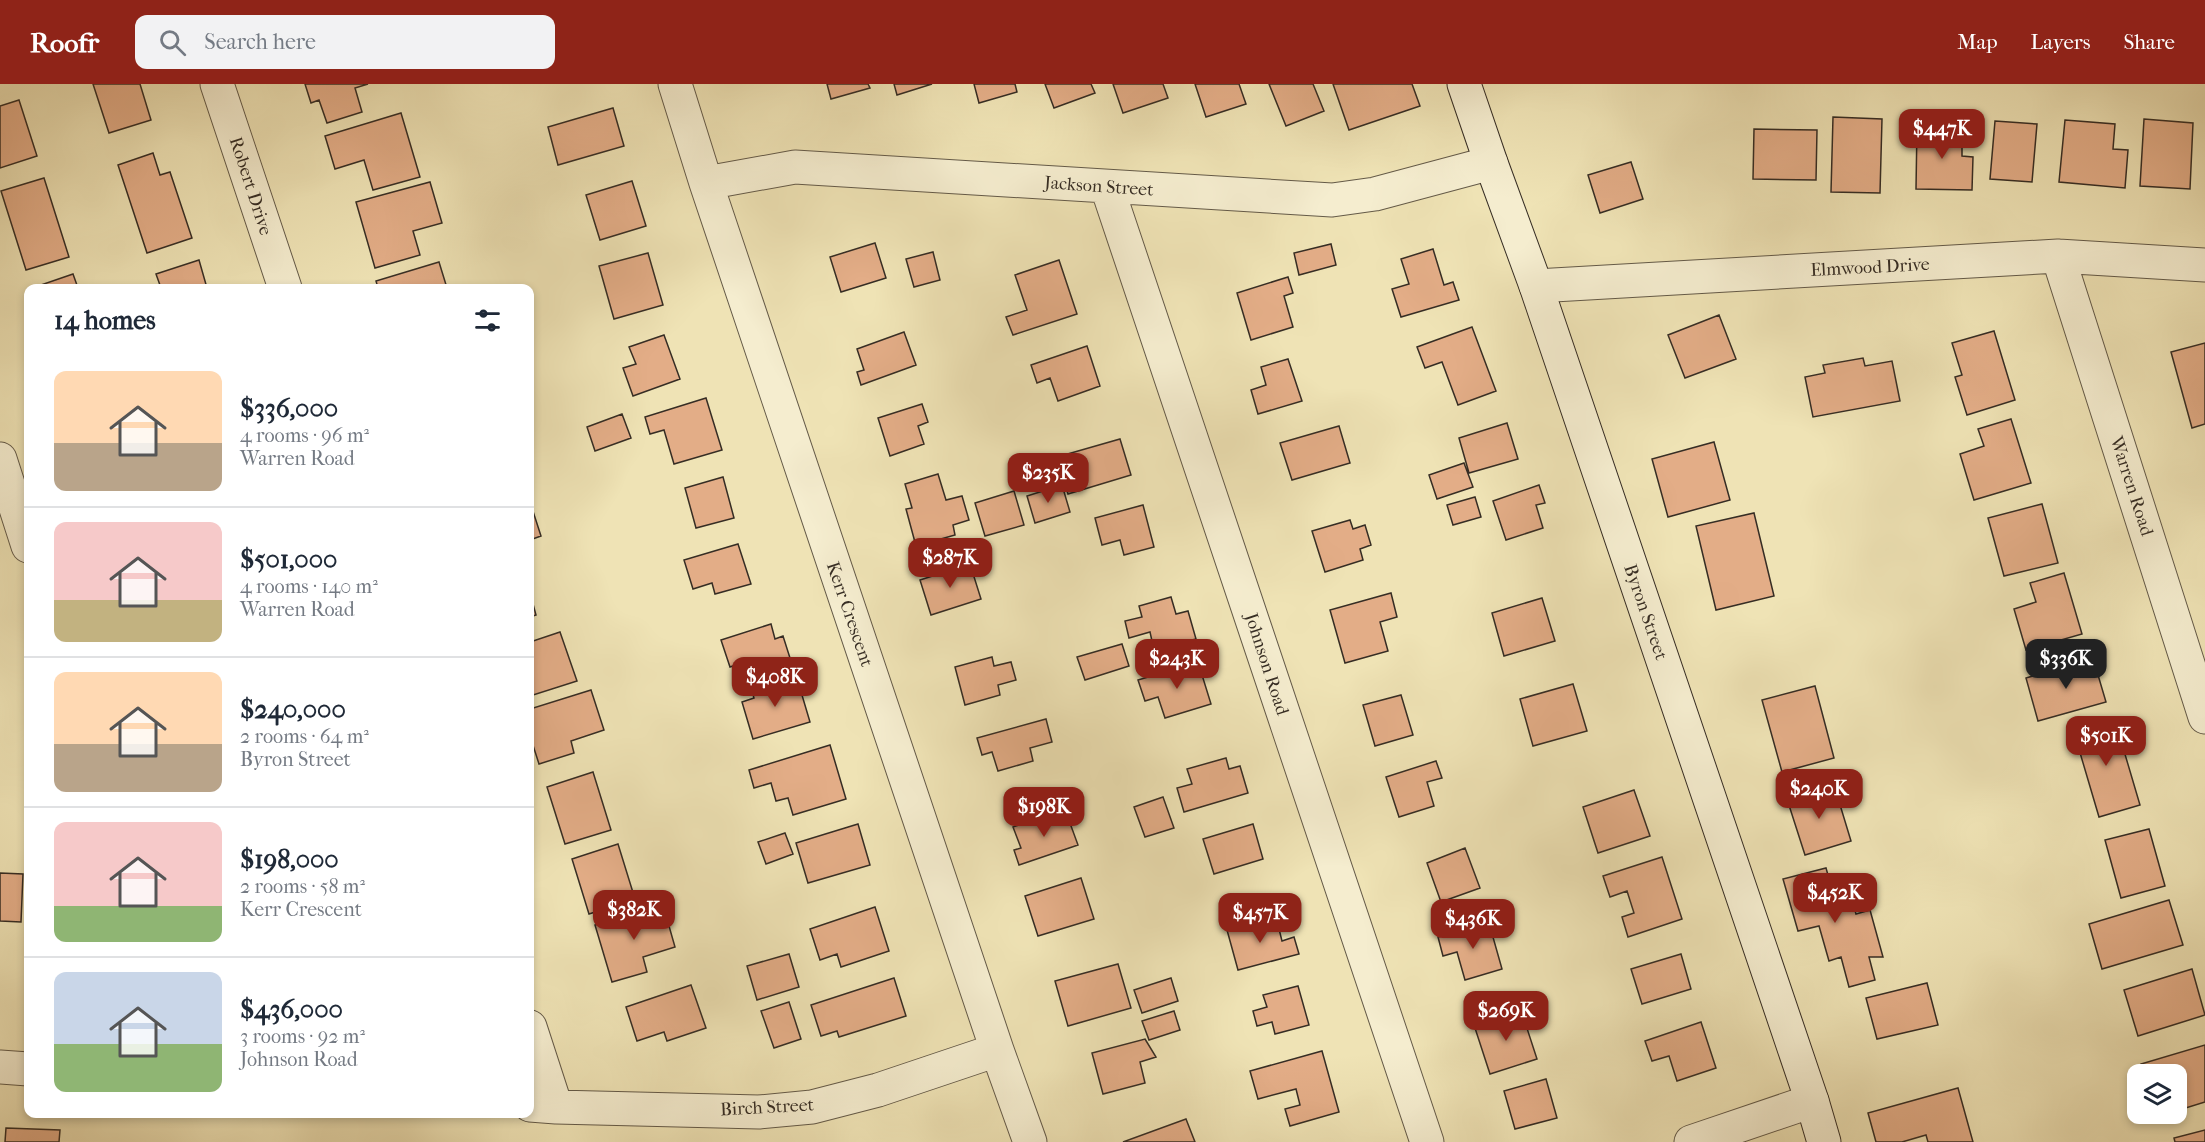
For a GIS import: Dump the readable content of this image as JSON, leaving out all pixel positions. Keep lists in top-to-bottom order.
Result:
{
  "streets": {
    "street": [
      "Robert Drive",
      "Jackson Street",
      "Elmwood Drive",
      "Warren Road",
      "Byron Street",
      "Kerr Crescent",
      "Johnson Road",
      "Birch Street"
    ]
  },
  "crossings": [
    ["Jackson Street", "Byron Street"],
    ["Jackson Street", "Kerr Crescent"],
    ["Jackson Street", "Johnson Road"],
    ["Elmwood Drive", "Warren Road"],
    ["Elmwood Drive", "Byron Street"],
    ["Kerr Crescent", "Birch Street"]
  ],
  "page": {
    "header": "Roofr",
    "search": "Search here",
    "nav": ["Map", "Layers", "Share"],
    "price": [
      "$447K",
      "$235K",
      "$287K",
      "$243K",
      "$336K",
      "$408K",
      "$501K",
      "$240K",
      "$198K",
      "$452K",
      "$382K",
      "$457K",
      "$436K",
      "$269K"
    ],
    "heading": "14 homes",
    "list": [
      {
        "name": "$336,000",
        "note": "4 rooms · 96 m² · Warren Road"
      },
      {
        "name": "$501,000",
        "note": "4 rooms · 140 m² · Warren Road"
      },
      {
        "name": "$240,000",
        "note": "2 rooms · 64 m² · Byron Street"
      },
      {
        "name": "$198,000",
        "note": "2 rooms · 58 m² · Kerr Crescent"
      },
      {
        "name": "$436,000",
        "note": "3 rooms · 92 m² · Johnson Road"
      }
    ]
  }
}
